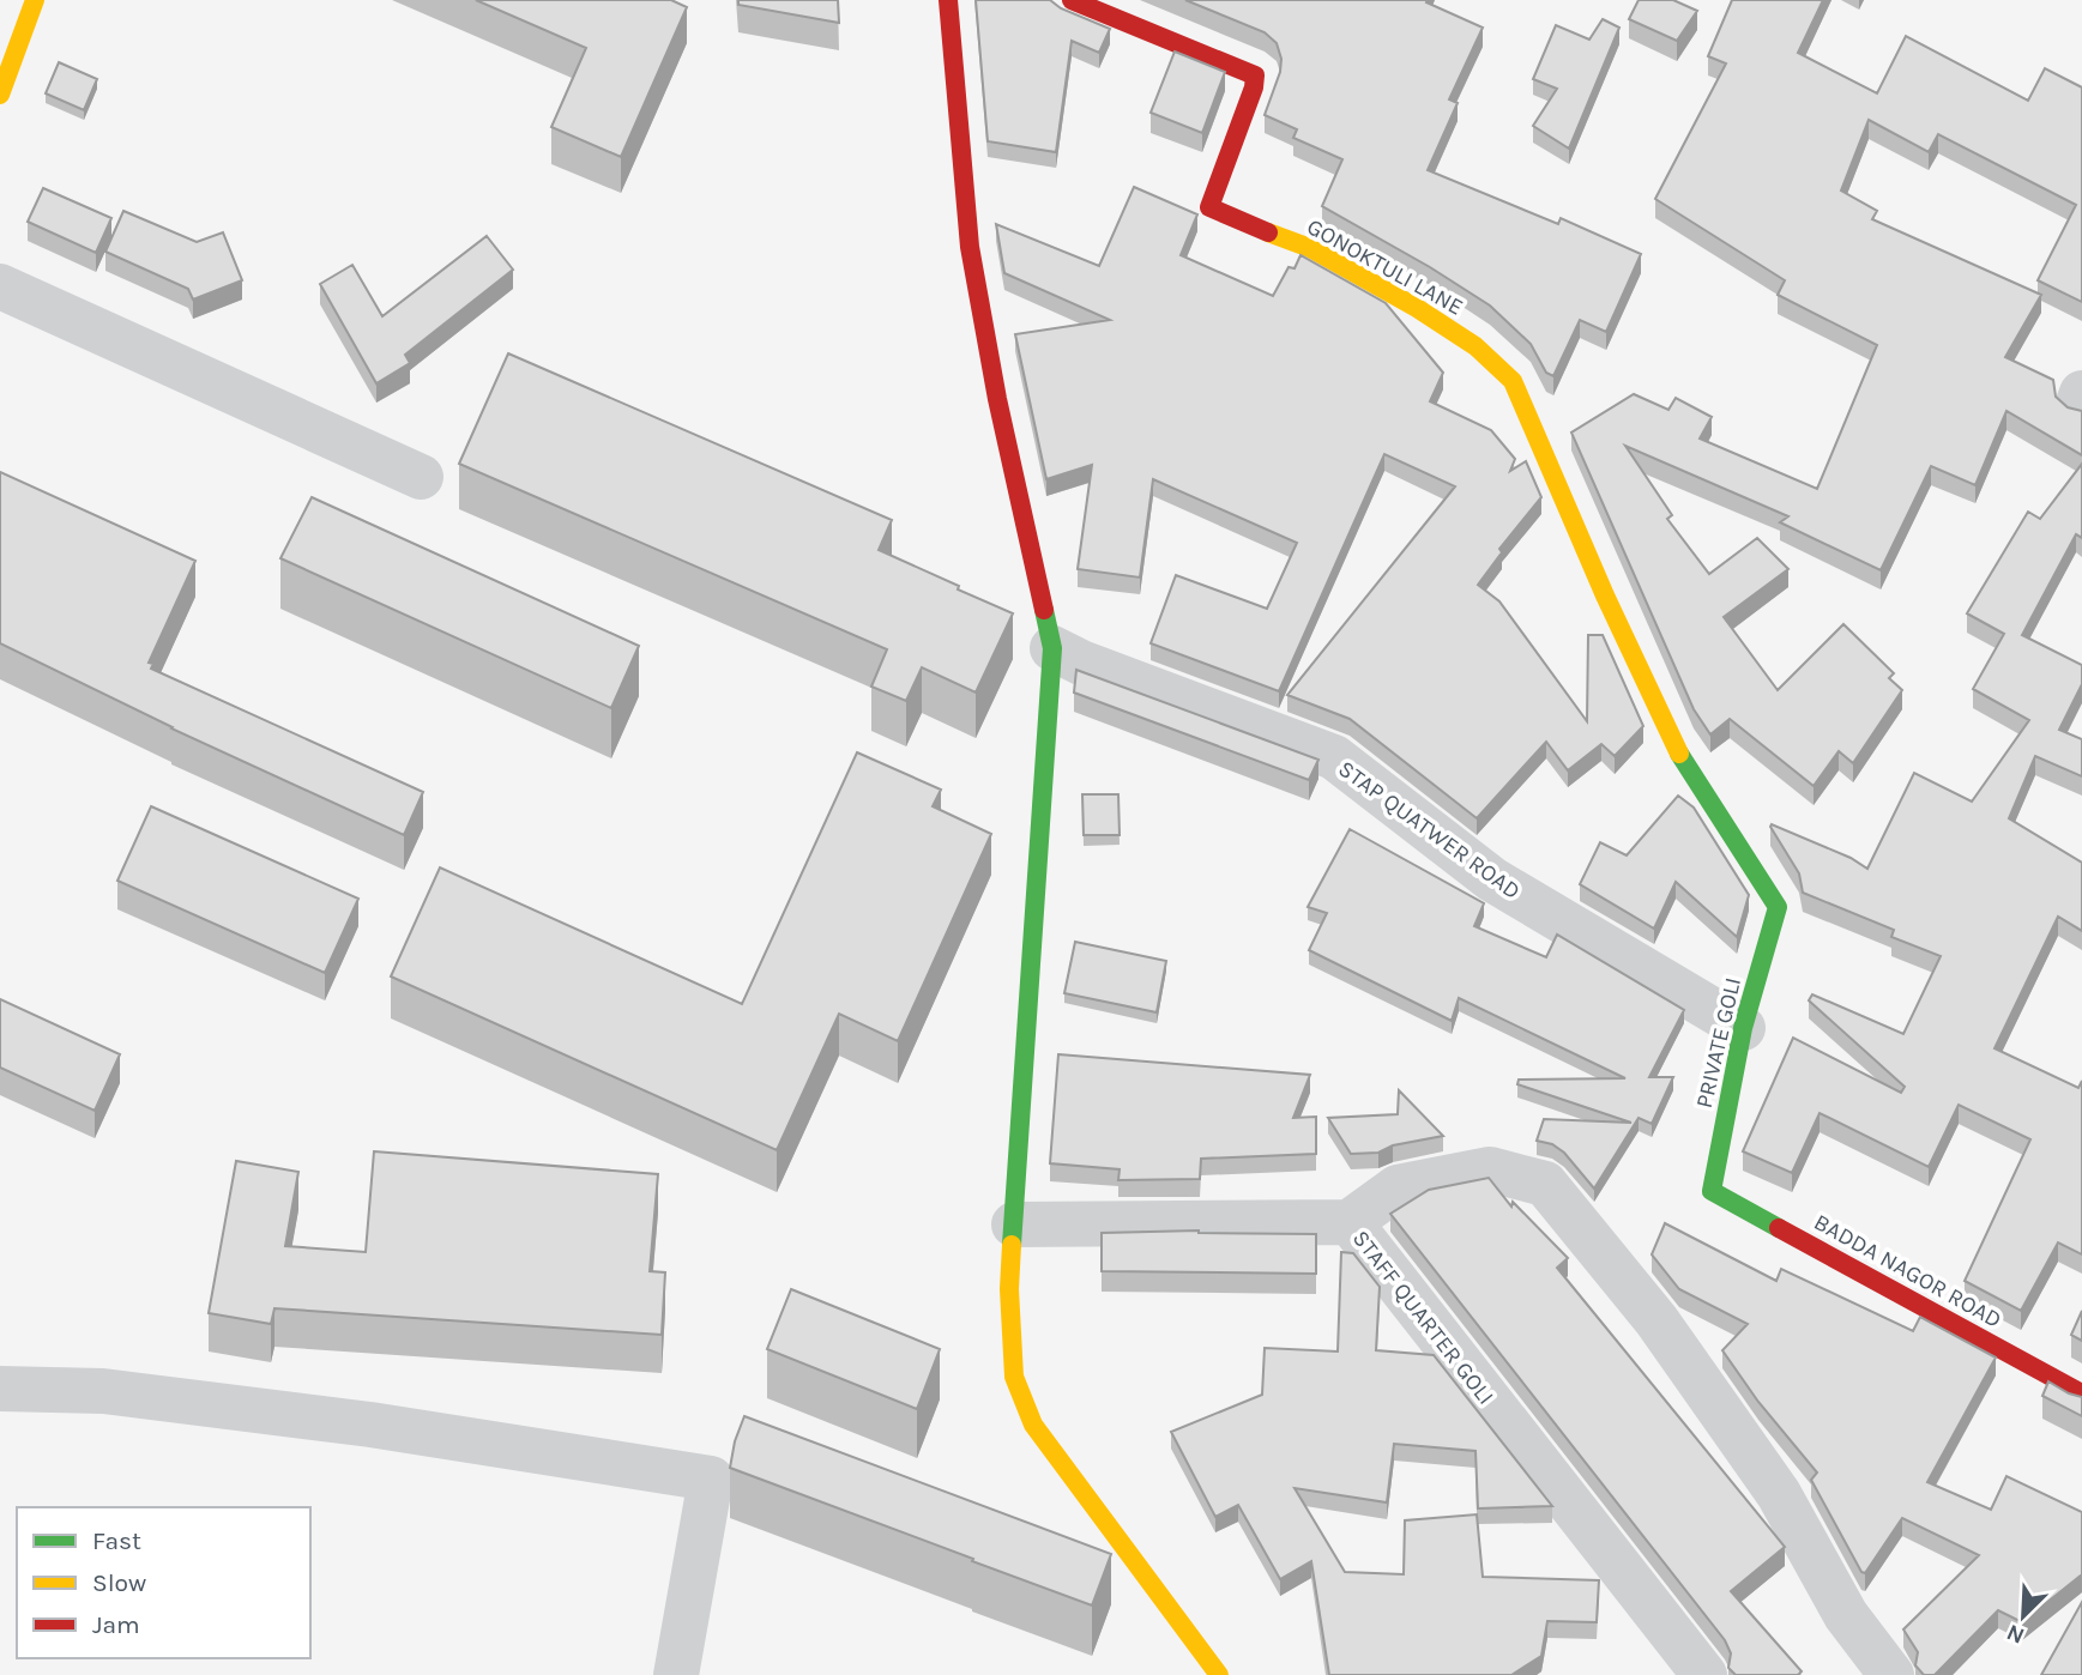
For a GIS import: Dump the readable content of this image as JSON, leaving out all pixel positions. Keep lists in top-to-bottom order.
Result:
{
  "streets": {
    "street": [
      "GONOKTULI LANE",
      "STAP QUATWER ROAD",
      "PRIVATE GOLI",
      "BADDA NAGOR ROAD",
      "STAFF QUARTER GOLI"
    ]
  },
  "crossings": [
    ["GONOKTULI LANE", "PRIVATE GOLI"],
    ["STAP QUATWER ROAD", "PRIVATE GOLI"],
    ["PRIVATE GOLI", "BADDA NAGOR ROAD"]
  ],
  "legend": ["Fast", "Slow", "Jam"],
  "north": "bottom left"
}
